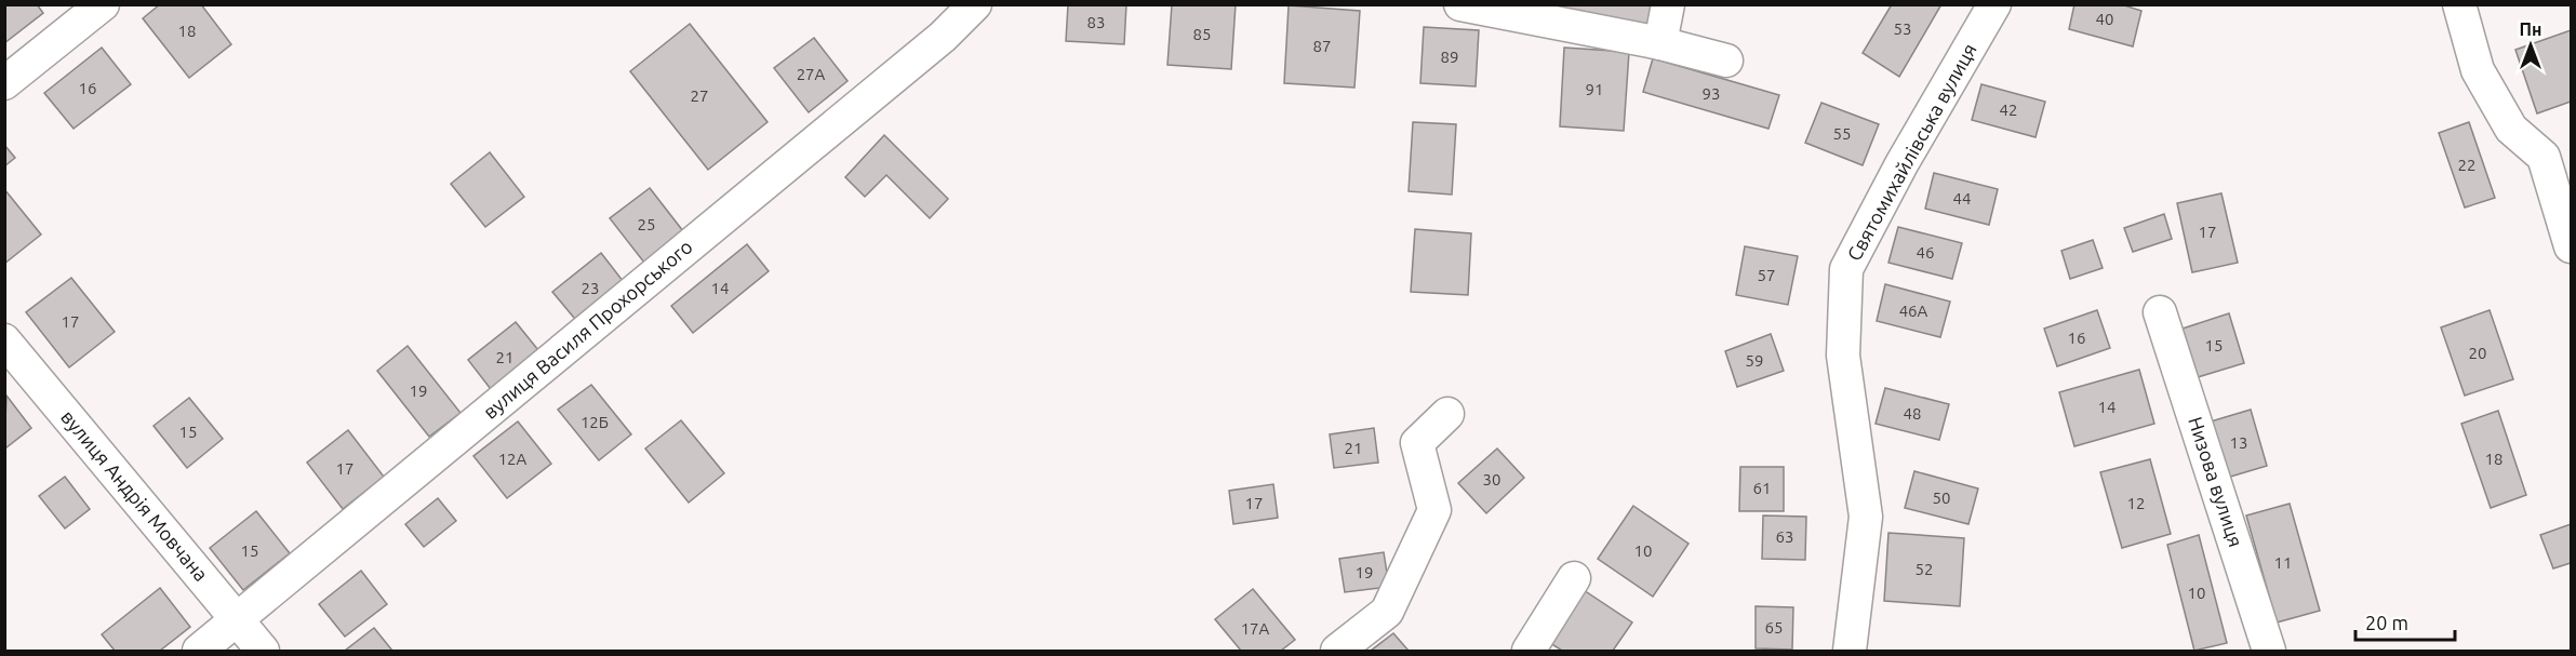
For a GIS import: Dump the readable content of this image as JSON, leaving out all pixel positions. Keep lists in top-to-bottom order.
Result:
{
  "streets": {
    "street": [
      "Святомихайлівська вулиця",
      "вулиця Василя Прохорського",
      "Низова вулиця",
      "вулиця Андрія Мовчана"
    ]
  },
  "crossings": [
    ["вулиця Василя Прохорського", "вулиця Андрія Мовчана"]
  ],
  "house_numbers": [
    "40",
    "83",
    "53",
    "18",
    "85",
    "87",
    "89",
    "27А",
    "16",
    "91",
    "93",
    "27",
    "42",
    "55",
    "22",
    "44",
    "25",
    "17",
    "46",
    "57",
    "23",
    "14",
    "46А",
    "17",
    "16",
    "15",
    "20",
    "21",
    "59",
    "19",
    "14",
    "48",
    "12Б",
    "15",
    "13",
    "21",
    "12А",
    "18",
    "17",
    "30",
    "61",
    "50",
    "17",
    "12",
    "63",
    "15",
    "10",
    "11",
    "52",
    "19",
    "10",
    "65",
    "17А"
  ],
  "scale_bar": "20 m",
  "north": "top"
}
